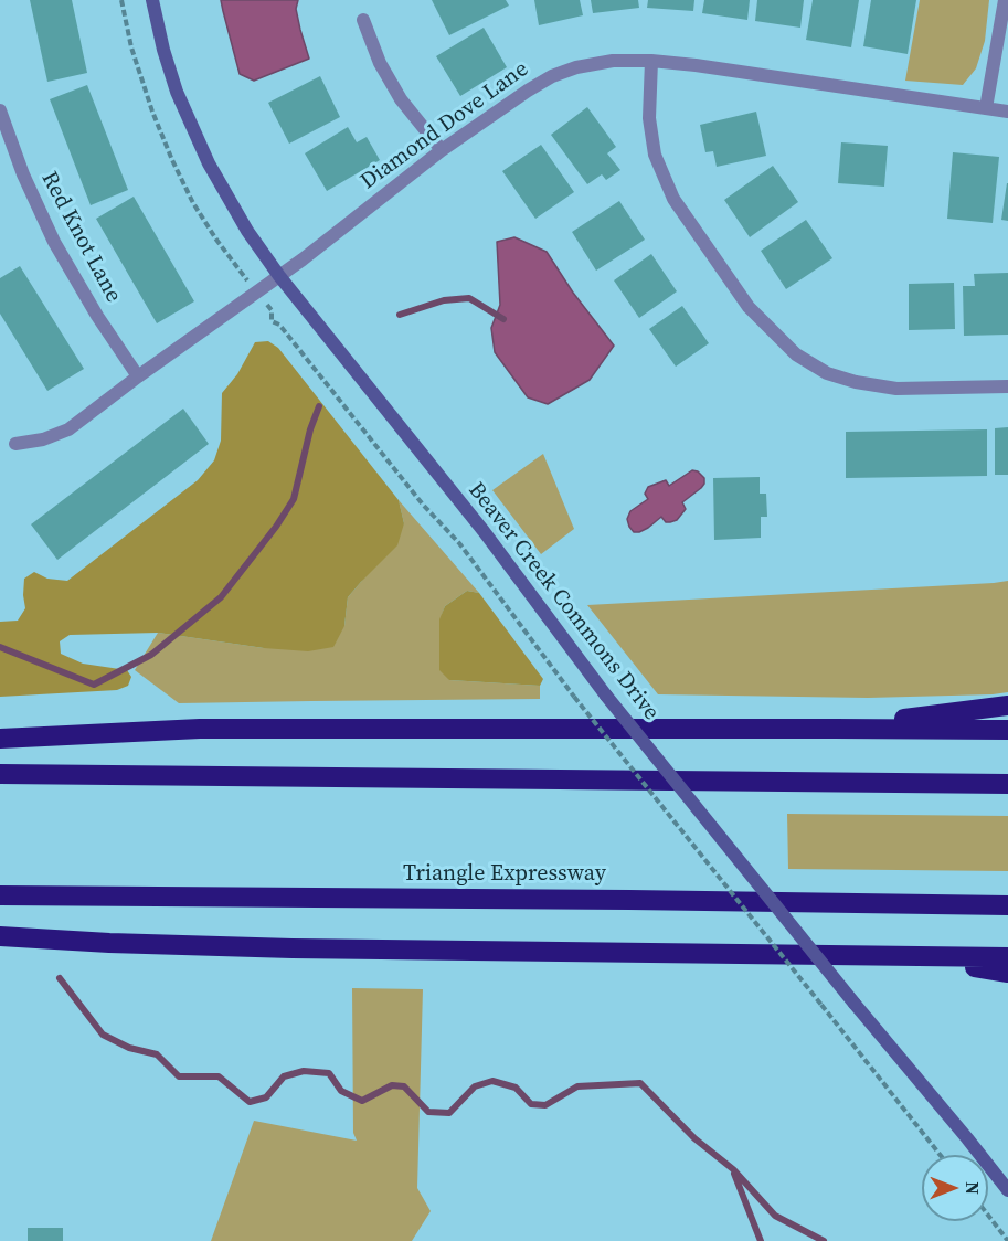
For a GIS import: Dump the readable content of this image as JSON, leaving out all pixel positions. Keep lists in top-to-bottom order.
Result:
{
  "streets": {
    "highway": ["Triangle Expressway"],
    "street": ["Diamond Dove Lane", "Red Knot Lane", "Beaver Creek Commons Drive"]
  },
  "crossings": [
    ["Diamond Dove Lane", "Red Knot Lane"],
    ["Diamond Dove Lane", "Beaver Creek Commons Drive"]
  ],
  "north": "right"
}
